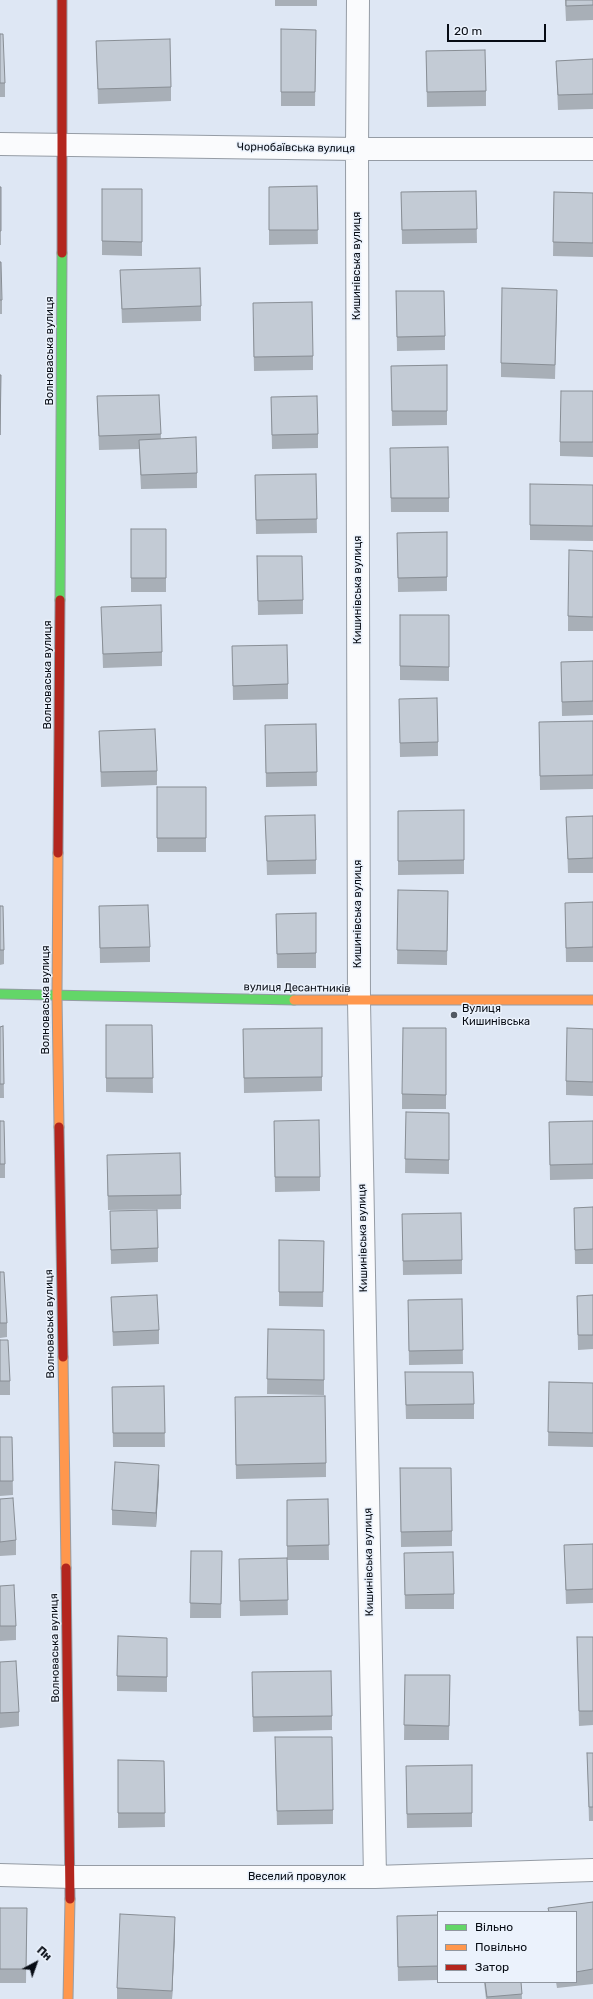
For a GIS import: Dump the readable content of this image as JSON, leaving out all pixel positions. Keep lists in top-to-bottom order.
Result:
{
  "streets": {
    "street": [
      "Чорнобаївська вулиця",
      "Кишинівська вулиця",
      "Волноваська вулиця",
      "вулиця Десантників",
      "Веселий провулок"
    ]
  },
  "crossings": [
    ["Чорнобаївська вулиця", "Кишинівська вулиця"],
    ["Чорнобаївська вулиця", "Волноваська вулиця"],
    ["Кишинівська вулиця", "вулиця Десантників"],
    ["Кишинівська вулиця", "Веселий провулок"],
    ["Волноваська вулиця", "вулиця Десантників"],
    ["Волноваська вулиця", "Веселий провулок"]
  ],
  "places": ["Вулиця Кишинівська"],
  "legend": ["Вільно", "Повільно", "Затор"],
  "scale_bar": "20 m",
  "north": "top right"
}
